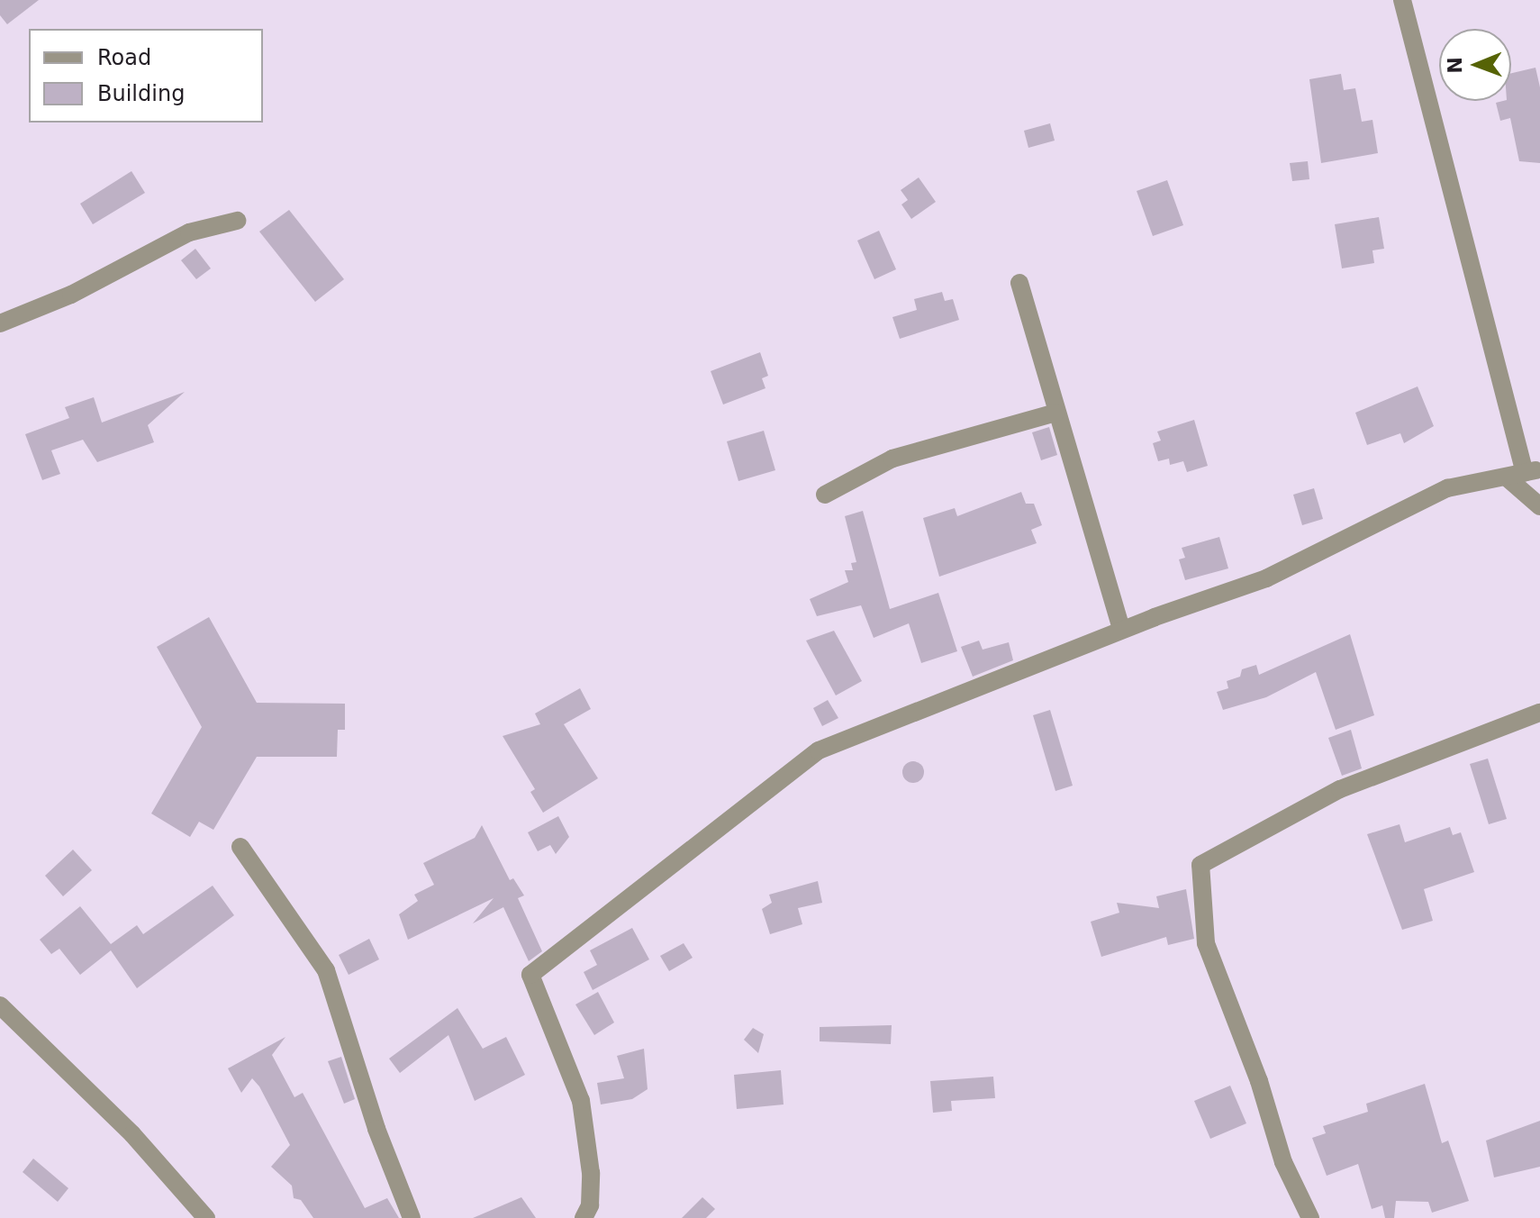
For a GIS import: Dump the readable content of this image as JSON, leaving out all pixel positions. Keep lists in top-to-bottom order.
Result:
{
  "legend": ["Road", "Building"],
  "north": "left"
}
